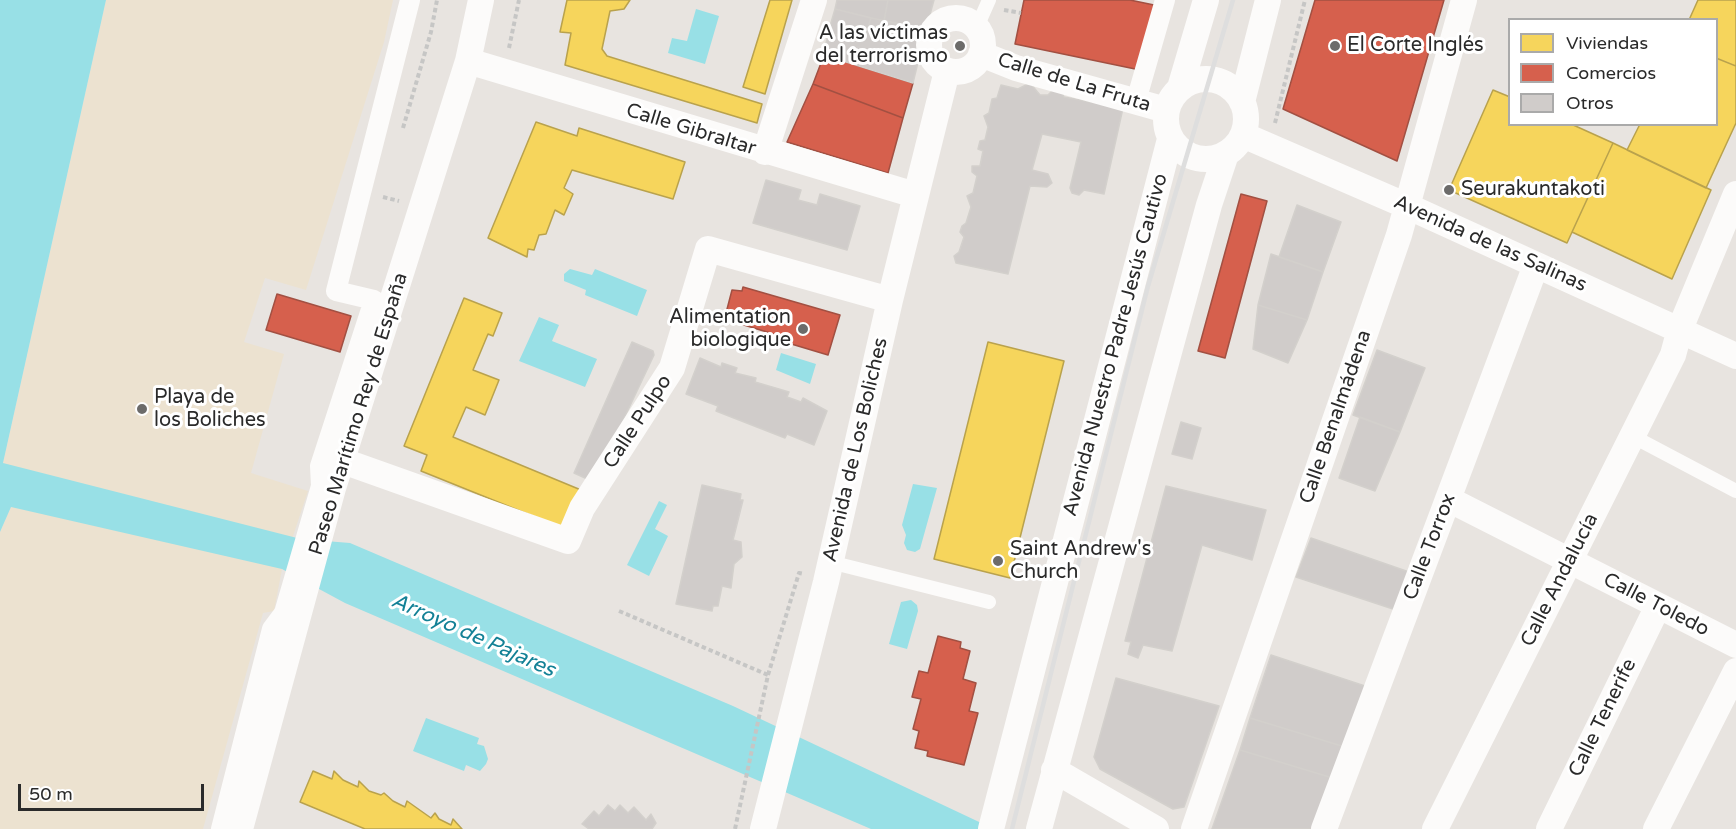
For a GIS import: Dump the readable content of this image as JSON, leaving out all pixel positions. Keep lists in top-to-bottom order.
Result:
{
  "streets": {
    "street": [
      "Calle de La Fruta",
      "Calle Gibraltar",
      "Avenida de las Salinas",
      "Avenida Nuestro Padre Jesús Cautivo",
      "Paseo Marítimo Rey de España",
      "Calle Benalmádena",
      "Calle Pulpo",
      "Avenida de Los Boliches",
      "Calle Torrox",
      "Calle Andalucía",
      "Calle Toledo",
      "Calle Tenerife"
    ]
  },
  "crossings": [
    ["Calle de La Fruta", "Avenida de las Salinas"],
    ["Calle de La Fruta", "Avenida Nuestro Padre Jesús Cautivo"],
    ["Calle de La Fruta", "Avenida de Los Boliches"],
    ["Calle Gibraltar", "Paseo Marítimo Rey de España"],
    ["Calle Gibraltar", "Avenida de Los Boliches"],
    ["Avenida de las Salinas", "Avenida Nuestro Padre Jesús Cautivo"],
    ["Avenida de las Salinas", "Calle Benalmádena"],
    ["Avenida de las Salinas", "Calle Torrox"],
    ["Avenida de las Salinas", "Calle Andalucía"],
    ["Paseo Marítimo Rey de España", "Calle Pulpo"],
    ["Calle Pulpo", "Avenida de Los Boliches"],
    ["Calle Torrox", "Calle Toledo"],
    ["Calle Andalucía", "Calle Toledo"],
    ["Calle Toledo", "Calle Tenerife"]
  ],
  "water": ["Arroyo de Pajares"],
  "places": [
    "A las víctimas del terrorismo",
    "El Corte Inglés",
    "Seurakuntakoti",
    "Alimentation biologique",
    "Playa de los Boliches",
    "Saint Andrew's Church"
  ],
  "legend": ["Viviendas", "Comercios", "Otros"],
  "scale_bar": "50 m"
}
